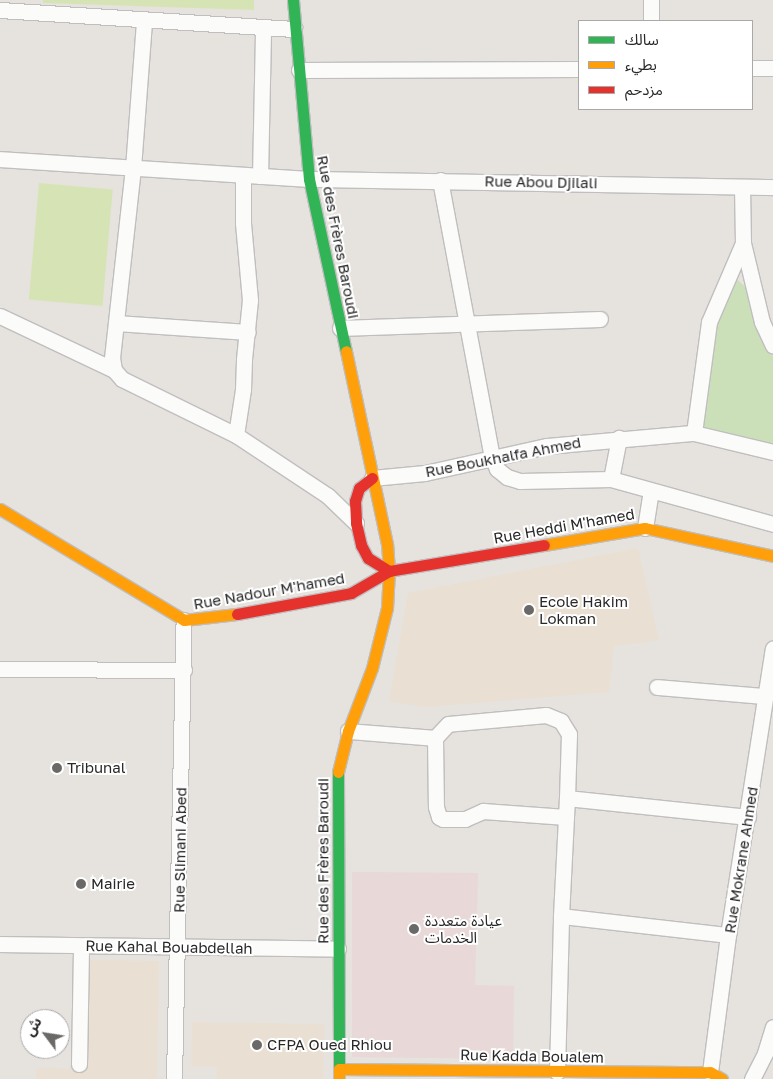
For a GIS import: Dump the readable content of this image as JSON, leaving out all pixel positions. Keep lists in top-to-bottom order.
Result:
{
  "streets": {
    "street": [
      "Rue Abou Djilali",
      "Rue des Frères Baroudi",
      "Rue Boukhalfa Ahmed",
      "Rue Heddi M'hamed",
      "Rue Nadour M'hamed",
      "Rue Slimani Abed",
      "Rue Mokrane Ahmed",
      "Rue Kahal Bouabdellah",
      "Rue Kadda Boualem"
    ]
  },
  "crossings": [
    ["Rue Abou Djilali", "Rue des Frères Baroudi"],
    ["Rue des Frères Baroudi", "Rue Boukhalfa Ahmed"],
    ["Rue des Frères Baroudi", "Rue Heddi M'hamed"],
    ["Rue des Frères Baroudi", "Rue Nadour M'hamed"],
    ["Rue des Frères Baroudi", "Rue Kahal Bouabdellah"],
    ["Rue des Frères Baroudi", "Rue Kadda Boualem"],
    ["Rue Heddi M'hamed", "Rue Nadour M'hamed"],
    ["Rue Nadour M'hamed", "Rue Slimani Abed"],
    ["Rue Slimani Abed", "Rue Kahal Bouabdellah"],
    ["Rue Mokrane Ahmed", "Rue Kadda Boualem"]
  ],
  "places": [
    "Ecole Hakim Lokman",
    "Tribunal",
    "Mairie",
    "عيادة متعددة الخدمات",
    "CFPA Oued Rhiou"
  ],
  "legend": ["سالك", "بطيء", "مزدحم"],
  "north": "top left"
}
